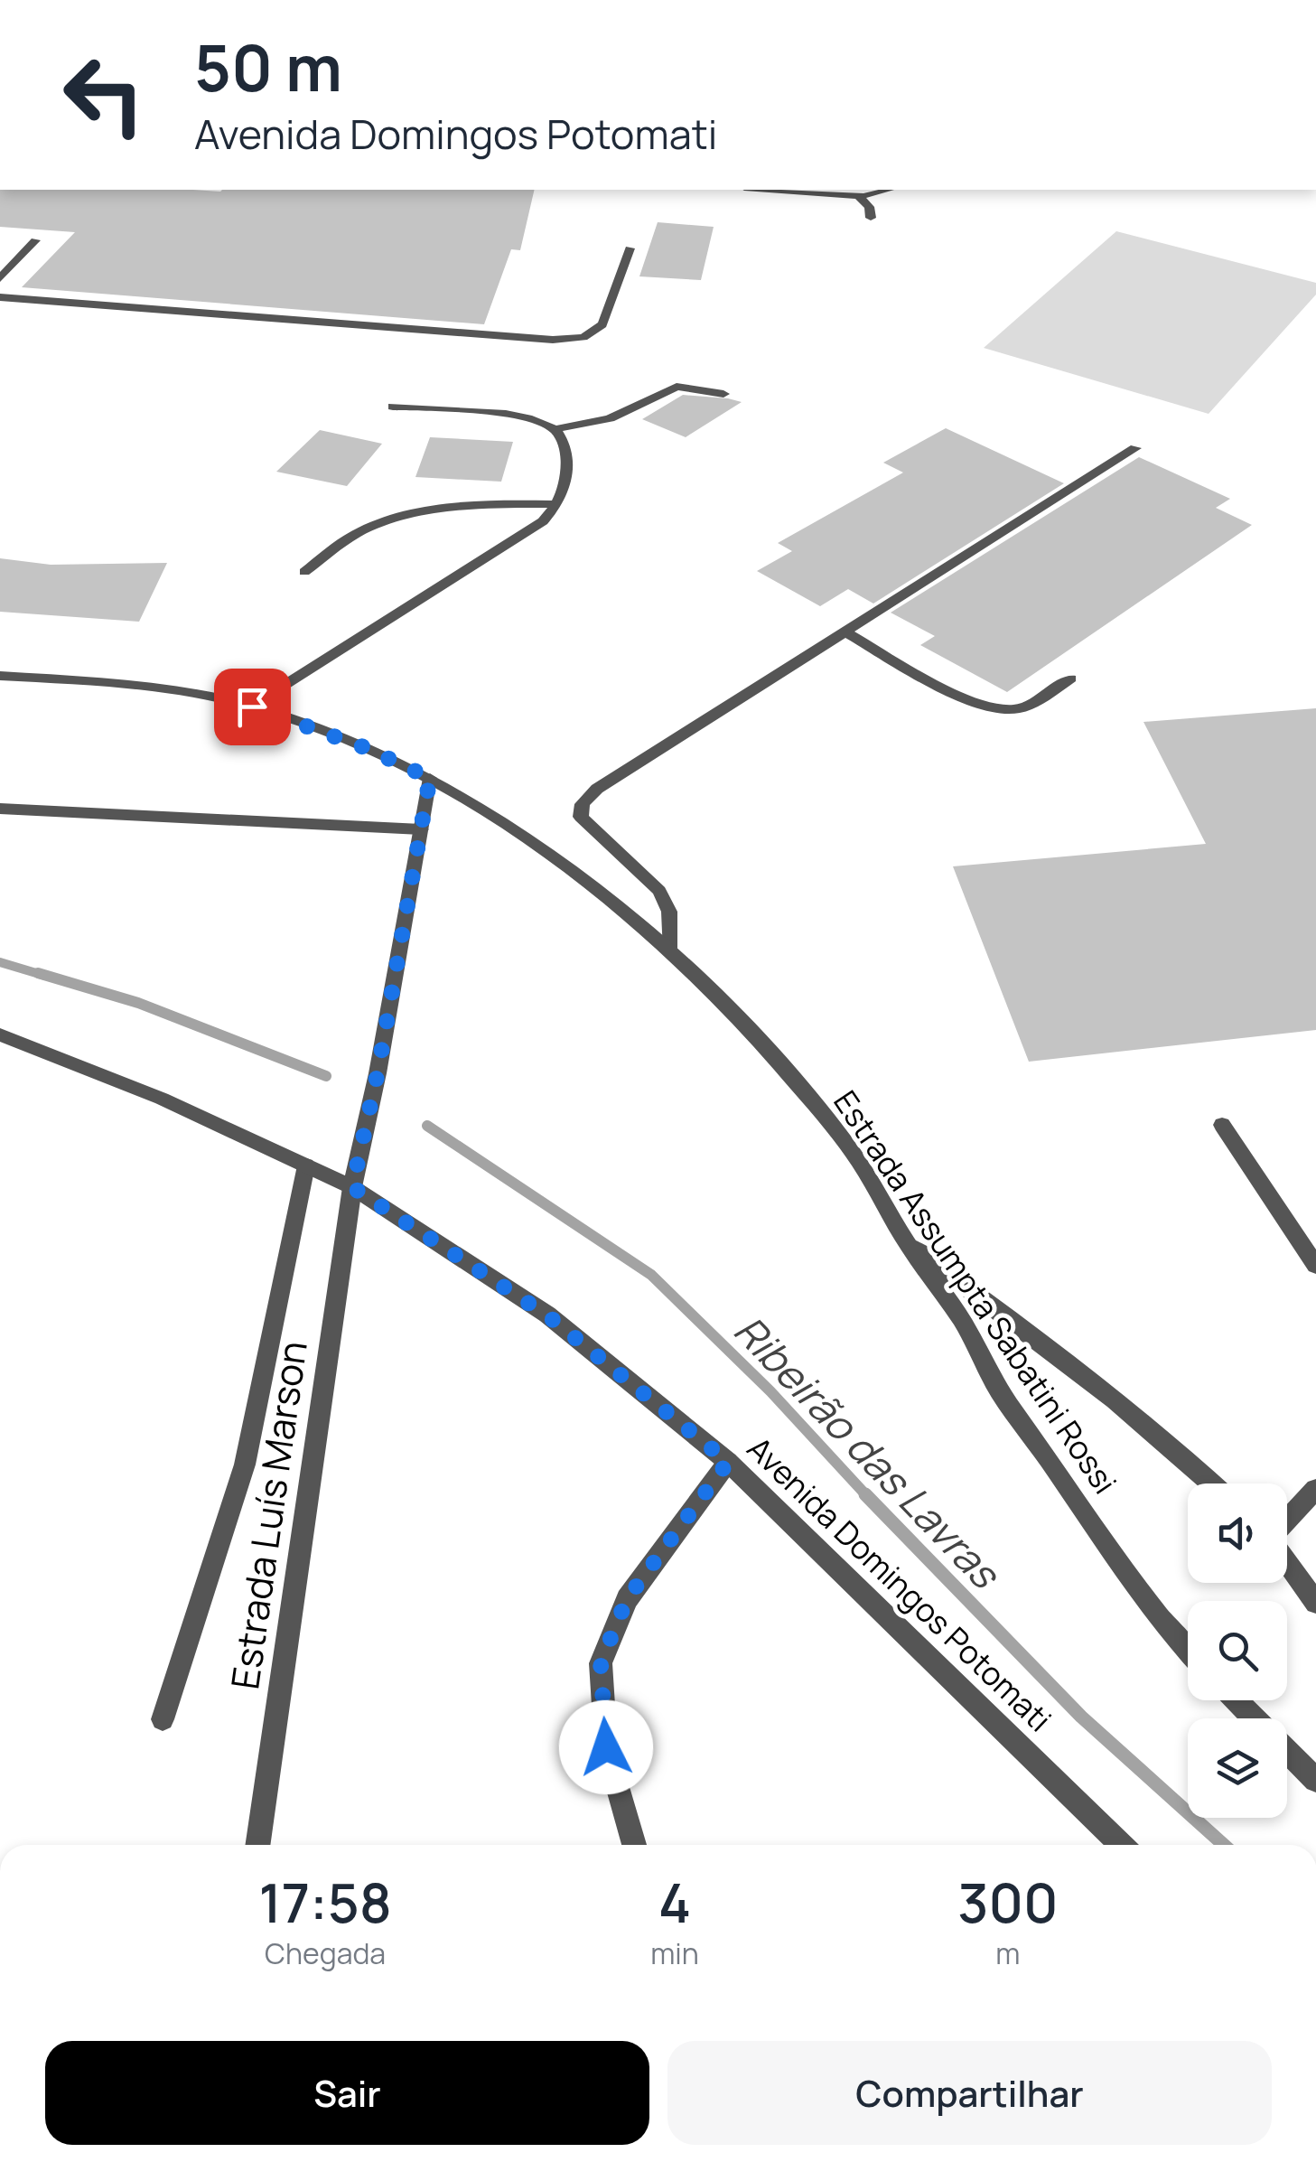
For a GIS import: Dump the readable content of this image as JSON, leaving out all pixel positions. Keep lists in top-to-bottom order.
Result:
{
  "streets": {
    "street": ["Estrada Assumpta Sabatini Rossi", "Estrada Luís Marson", "Avenida Domingos Potomati"]
  },
  "crossings": [
    ["Estrada Assumpta Sabatini Rossi", "Estrada Luís Marson"],
    ["Estrada Luís Marson", "Avenida Domingos Potomati"]
  ],
  "water": ["Ribeirão das Lavras"],
  "page": {
    "turn": ["50 m", "Avenida Domingos Potomati"],
    "eta": [
      "17:58",
      "Chegada",
      "4",
      "min",
      "300",
      "m"
    ],
    "buttons": ["Sair", "Compartilhar"]
  }
}
